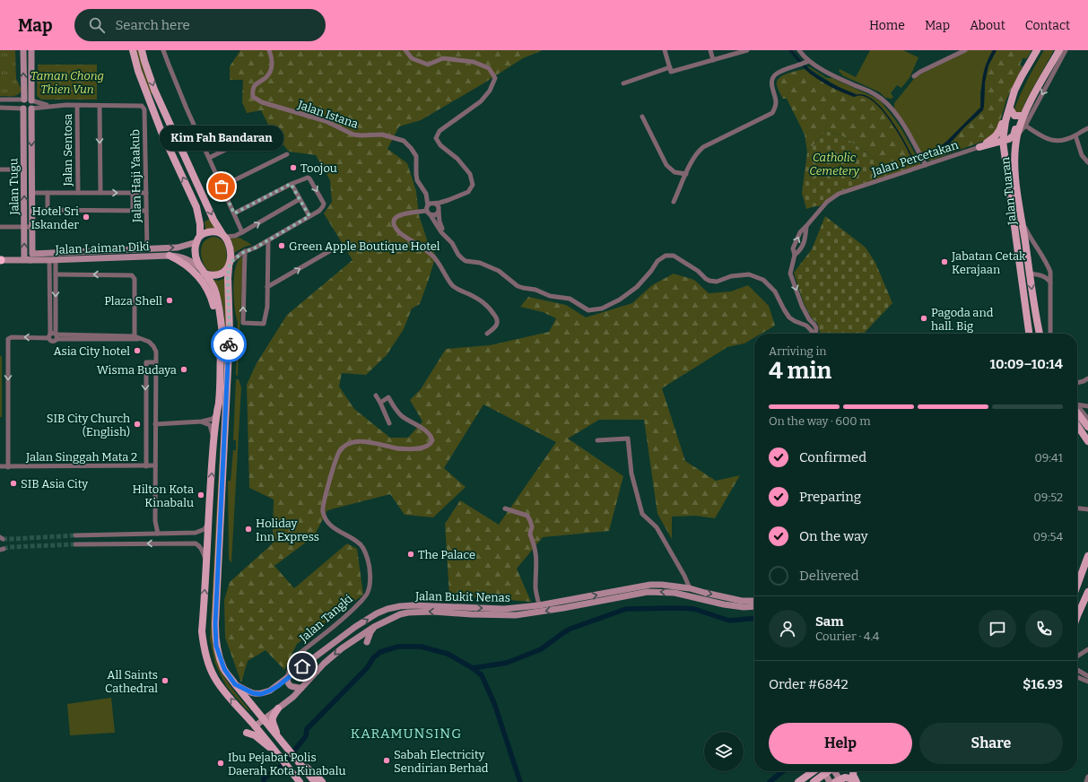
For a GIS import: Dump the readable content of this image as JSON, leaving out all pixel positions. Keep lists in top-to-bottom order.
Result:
{
  "streets": {
    "main road": [
      "Jalan Tugu",
      "Jalan Tuaran",
      "Jalan Laiman Diki",
      "Jalan Bukit Nenas"
    ],
    "street": [
      "Jalan Istana",
      "Jalan Sentosa",
      "Jalan Percetakan",
      "Jalan Haji Yaakub",
      "Jalan Singgah Mata 2",
      "Jalan Tangki"
    ]
  },
  "crossings": [
    ["Jalan Haji Yaakub", "Jalan Laiman Diki"],
    ["Jalan Tugu", "Jalan Laiman Diki"],
    ["Jalan Bukit Nenas", "Jalan Tangki"]
  ],
  "districts": ["KARAMUNSING"],
  "parks": ["Taman Chong Thien Vun", "Catholic Cemetery"],
  "places": [
    "Toojou",
    "Kim Fah Bandaran",
    "Hotel Sri Iskander",
    "Green Apple Boutique Hotel",
    "Jabatan Cetak Kerajaan",
    "Plaza Shell",
    "Pagoda and hall. Big",
    "Asia City hotel",
    "Wisma Budaya",
    "SIB City Church (English)",
    "SIB Asia City",
    "Hilton Kota Kinabalu",
    "Holiday Inn Express",
    "The Palace",
    "All Saints Cathedral",
    "Sabah Electricity Sendirian Berhad",
    "Ibu Pejabat Polis Daerah Kota Kinabalu"
  ],
  "page": {
    "header": "Map",
    "search": "Search here",
    "nav": [
      "Home",
      "Map",
      "About",
      "Contact"
    ],
    "bubble": "Kim Fah Bandaran",
    "heading": ["4 min", "Arriving in", "10:09–10:14"],
    "panel": [
      "Sam",
      "Courier · 4.4",
      "Order #6842",
      "$16.93"
    ],
    "bar": "On the way · 600 m",
    "list": [
      ["Confirmed", "09:41"],
      ["Preparing", "09:52"],
      ["On the way", "09:54"],
      "Delivered"
    ],
    "buttons": ["Help", "Share"]
  }
}
